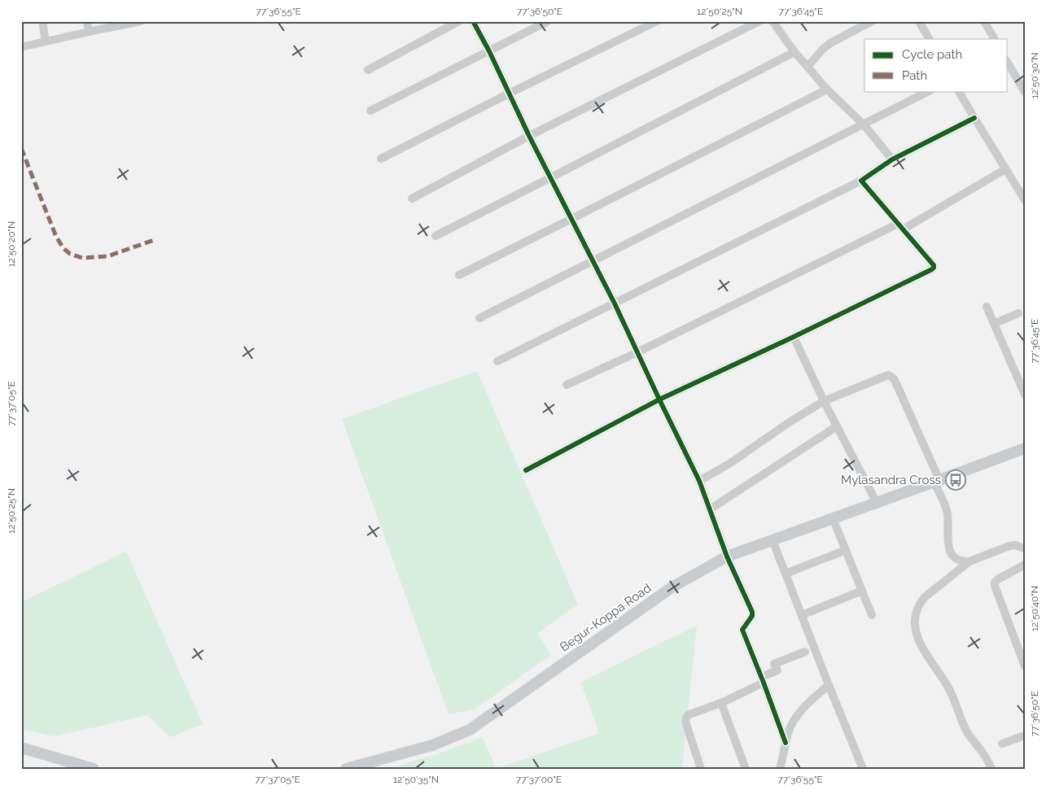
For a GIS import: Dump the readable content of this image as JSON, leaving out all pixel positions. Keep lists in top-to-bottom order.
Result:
{
  "streets": {
    "main road": ["Begur-Koppa Road"]
  },
  "places": {
    "bus stop": ["Mylasandra Cross"]
  },
  "legend": ["Cycle path", "Path"],
  "coordinates": [
    "77°36'55\"E",
    "77°36'50\"E",
    "12°50'25\"N",
    "77°36'45\"E",
    "12°50'30\"N",
    "12°50'20\"N",
    "77°37'05\"E",
    "12°50'40\"N",
    "12°50'35\"N",
    "77°37'00\"E"
  ]
}
